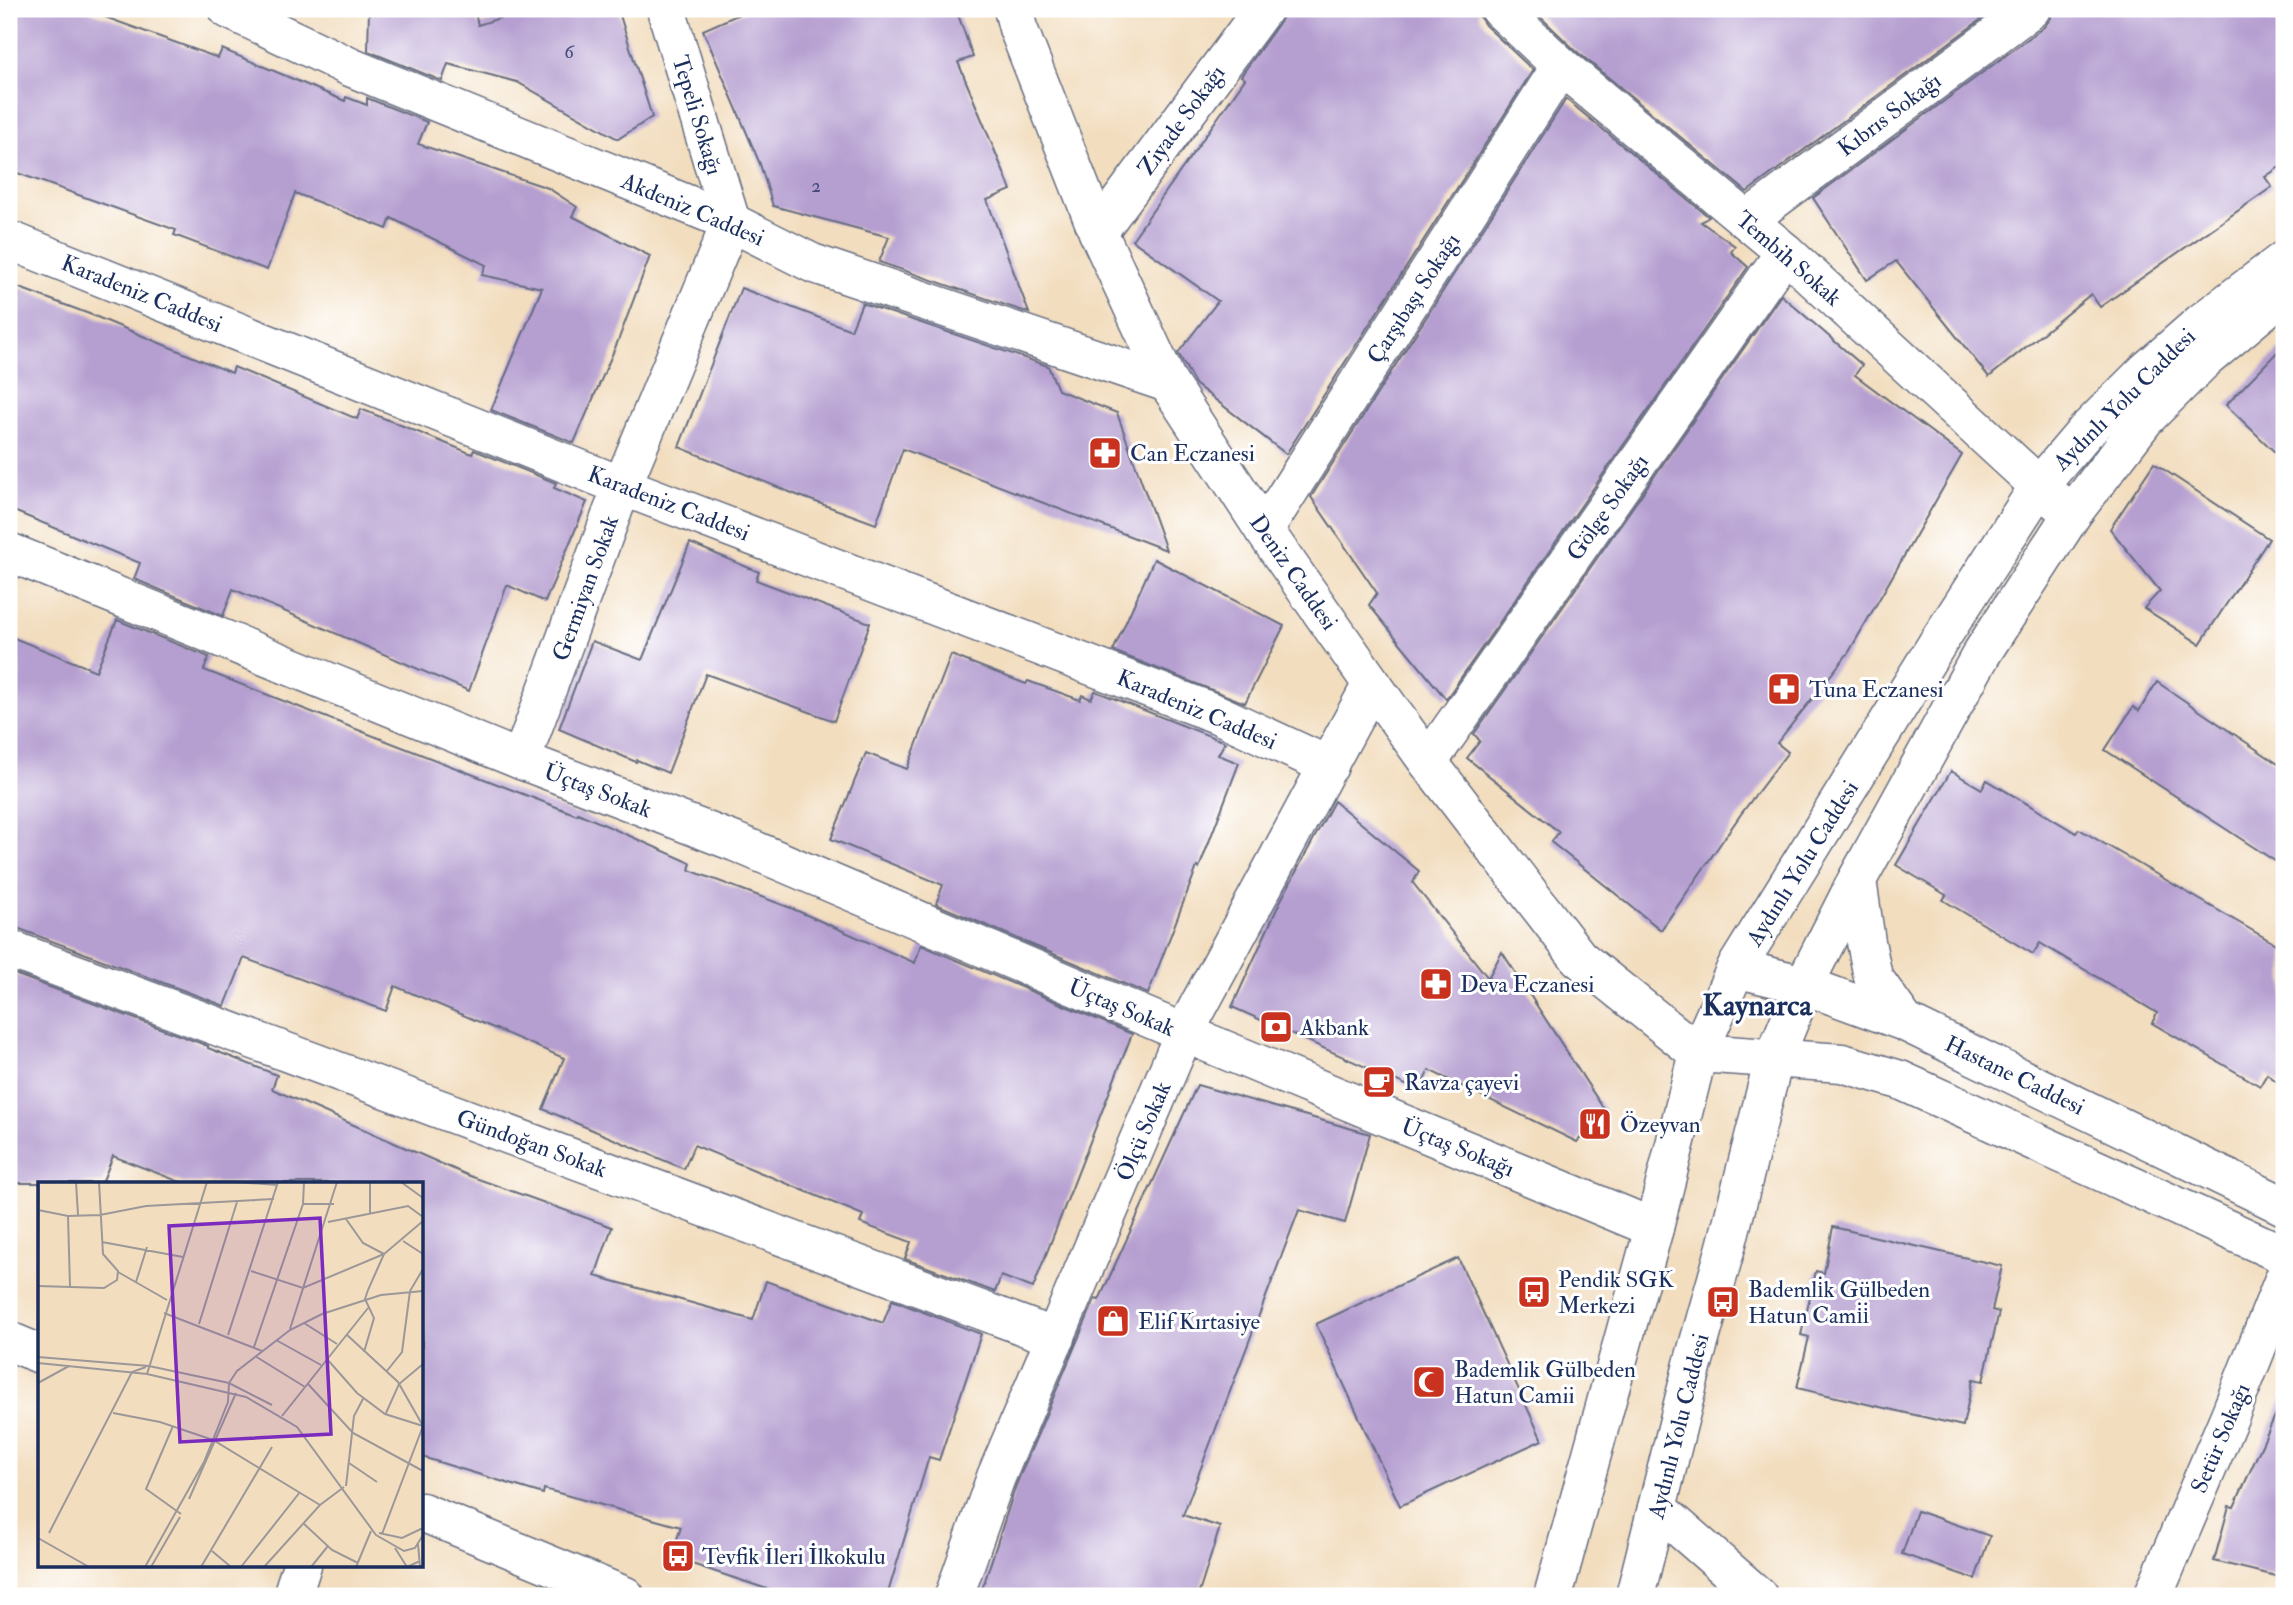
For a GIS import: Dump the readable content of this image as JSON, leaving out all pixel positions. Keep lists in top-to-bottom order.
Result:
{
  "streets": {
    "street": [
      "Kıbrıs Sokağı",
      "Tepeli Sokağı",
      "Ziyade Sokağı",
      "Akdeniz Caddesi",
      "Tembih Sokak",
      "Karadeniz Caddesi",
      "Çarşıbaşı Sokağı",
      "Aydınlı Yolu Caddesi",
      "Gölge Sokağı",
      "Deniz Caddesi",
      "Germiyan Sokak",
      "Üçtaş Sokak",
      "Hastane Caddesi",
      "Ölçü Sokak",
      "Gündoğan Sokak",
      "Üçtaş Sokağı",
      "Setür Sokağı"
    ]
  },
  "crossings": [
    ["Kıbrıs Sokağı", "Tembih Sokak"],
    ["Tepeli Sokağı", "Akdeniz Caddesi"],
    ["Tepeli Sokağı", "Germiyan Sokak"],
    ["Ziyade Sokağı", "Deniz Caddesi"],
    ["Akdeniz Caddesi", "Deniz Caddesi"],
    ["Akdeniz Caddesi", "Germiyan Sokak"],
    ["Tembih Sokak", "Çarşıbaşı Sokağı"],
    ["Tembih Sokak", "Aydınlı Yolu Caddesi"],
    ["Tembih Sokak", "Gölge Sokağı"],
    ["Karadeniz Caddesi", "Germiyan Sokak"],
    ["Karadeniz Caddesi", "Ölçü Sokak"],
    ["Çarşıbaşı Sokağı", "Deniz Caddesi"],
    ["Aydınlı Yolu Caddesi", "Deniz Caddesi"],
    ["Aydınlı Yolu Caddesi", "Hastane Caddesi"],
    ["Aydınlı Yolu Caddesi", "Üçtaş Sokağı"],
    ["Gölge Sokağı", "Deniz Caddesi"],
    ["Deniz Caddesi", "Ölçü Sokak"],
    ["Germiyan Sokak", "Üçtaş Sokak"],
    ["Üçtaş Sokak", "Ölçü Sokak"],
    ["Üçtaş Sokak", "Üçtaş Sokağı"],
    ["Ölçü Sokak", "Gündoğan Sokak"],
    ["Ölçü Sokak", "Üçtaş Sokağı"]
  ],
  "districts": ["Kaynarca"],
  "places": {
    "pharmacy": ["Can Eczanesi", "Tuna Eczanesi", "Deva Eczanesi"],
    "bank": ["Akbank"],
    "cafe": ["Ravza çayevi"],
    "restaurant": ["Özeyvan"],
    "bus stop": ["Pendik SGK Merkezi", "Bademli̇k Gülbeden Hatun Cami̇i̇", "Tevfik İleri İlkokulu"],
    "shop": ["Elif Kırtasiye"],
    "mosque": ["Bademlik Gülbeden Hatun Camii"]
  },
  "house_numbers": ["6", "2"]
}
